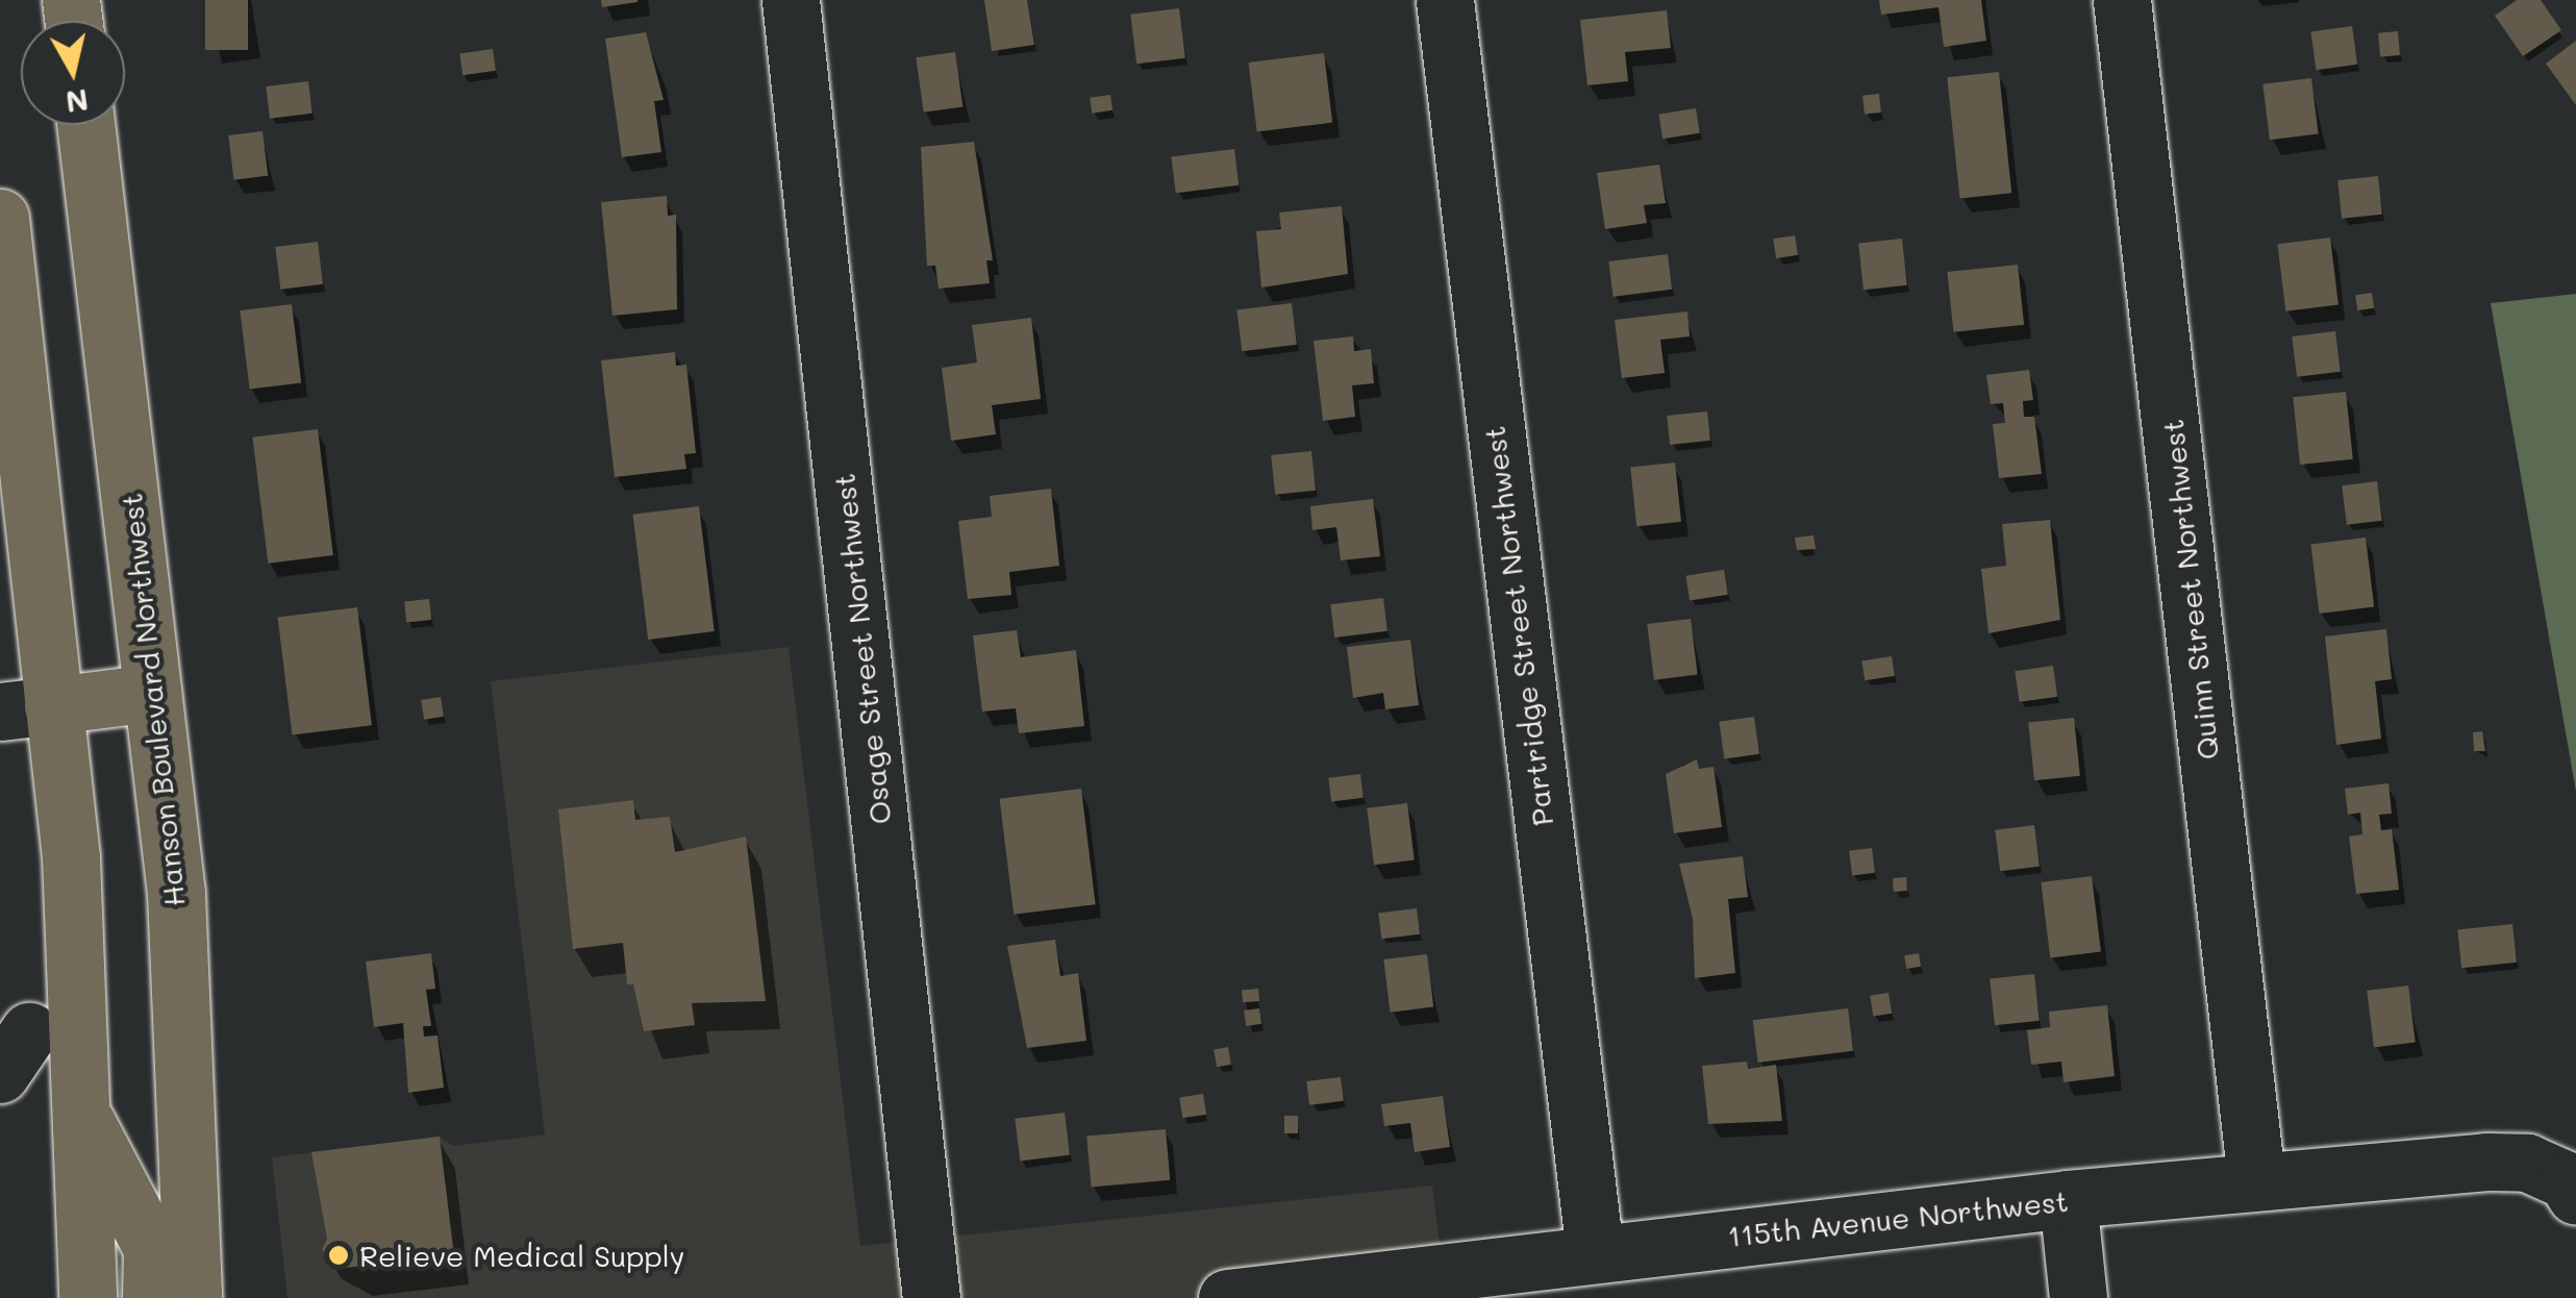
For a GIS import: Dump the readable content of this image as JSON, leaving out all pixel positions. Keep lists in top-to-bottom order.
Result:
{
  "streets": {
    "main road": ["Hanson Boulevard Northwest"],
    "street": [
      "Quinn Street Northwest",
      "Partridge Street Northwest",
      "Osage Street Northwest",
      "115th Avenue Northwest"
    ]
  },
  "crossings": [
    ["Quinn Street Northwest", "115th Avenue Northwest"],
    ["Partridge Street Northwest", "115th Avenue Northwest"]
  ],
  "places": ["Relieve Medical Supply"],
  "north": "bottom"
}
